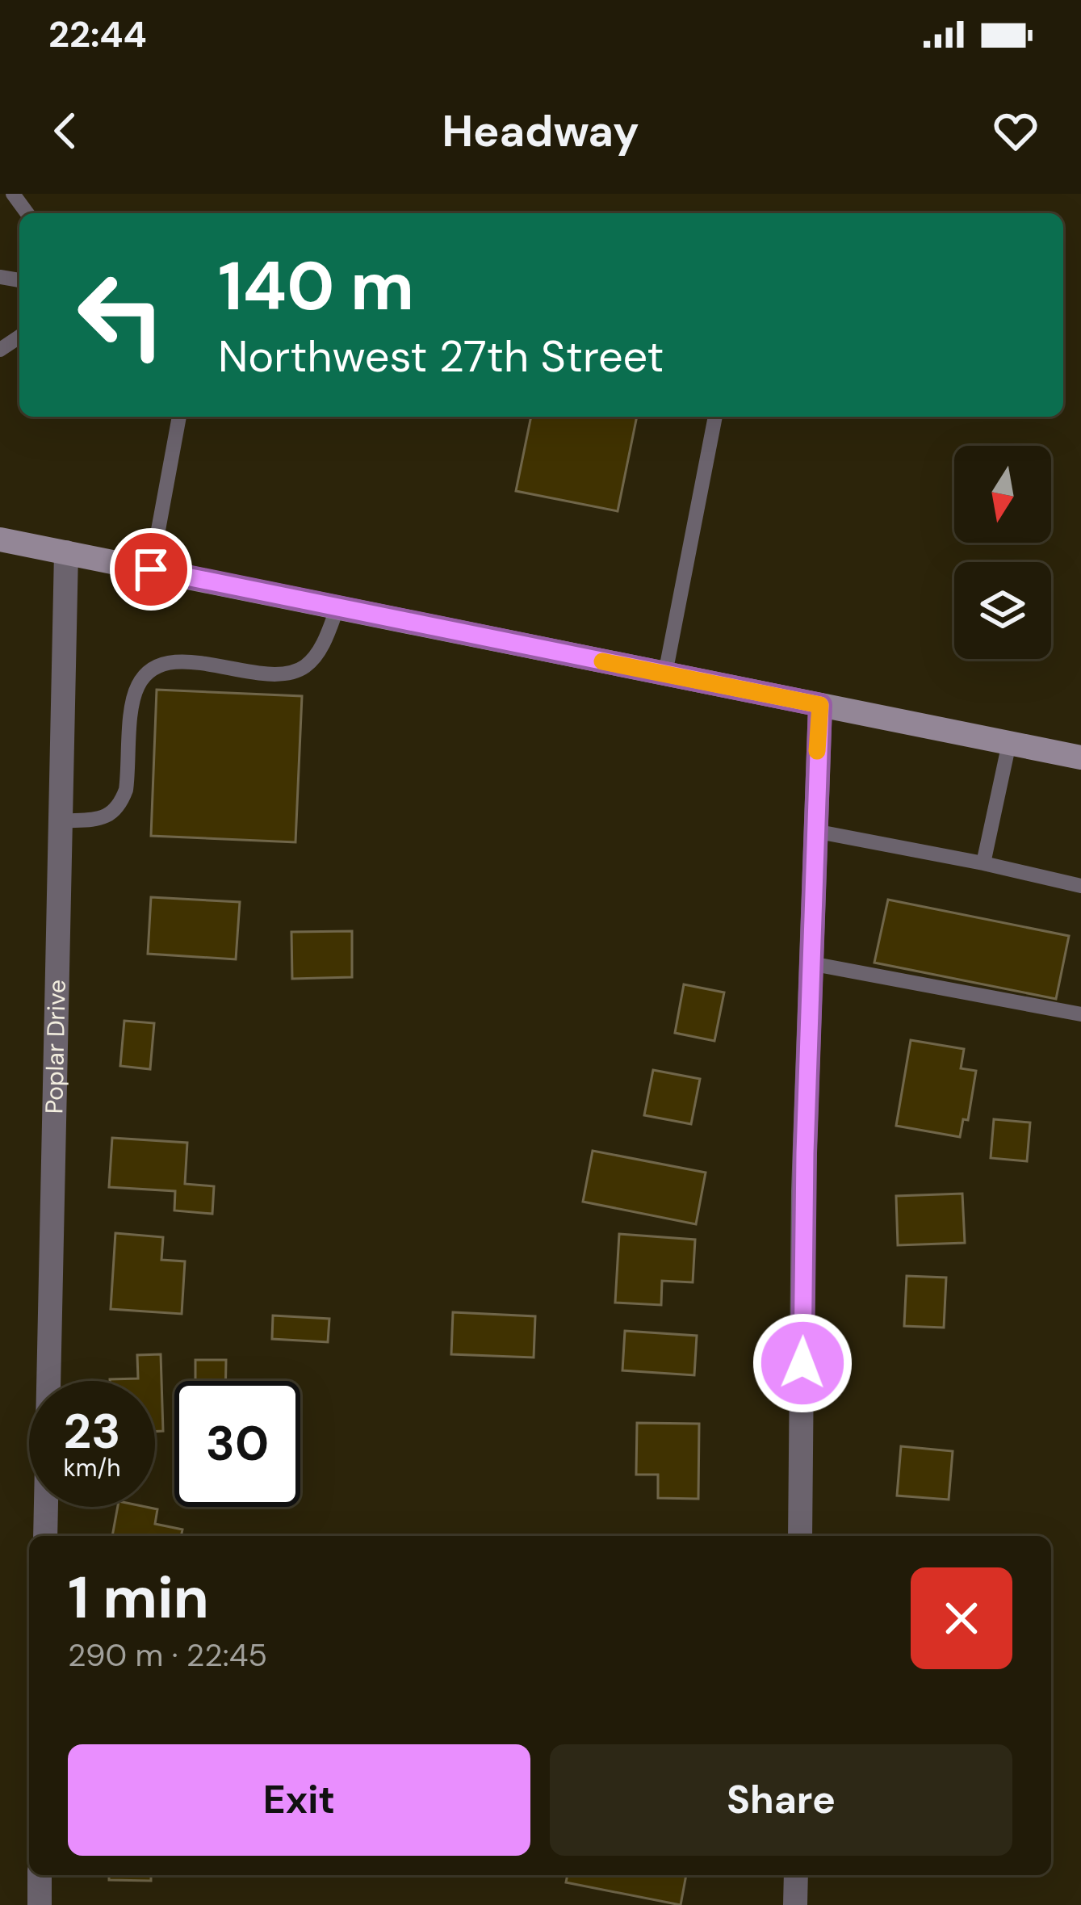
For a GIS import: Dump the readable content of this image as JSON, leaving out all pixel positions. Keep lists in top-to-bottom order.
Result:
{
  "streets": {
    "street": ["Poplar Drive"]
  },
  "north": "bottom",
  "page": {
    "status": "22:44",
    "header": "Headway",
    "turn": ["140 m", "Northwest 27th Street"],
    "speed": "23 km/h",
    "limit": "30",
    "heading": ["1 min", "290 m · 22:45"],
    "buttons": ["Exit", "Share"]
  }
}
